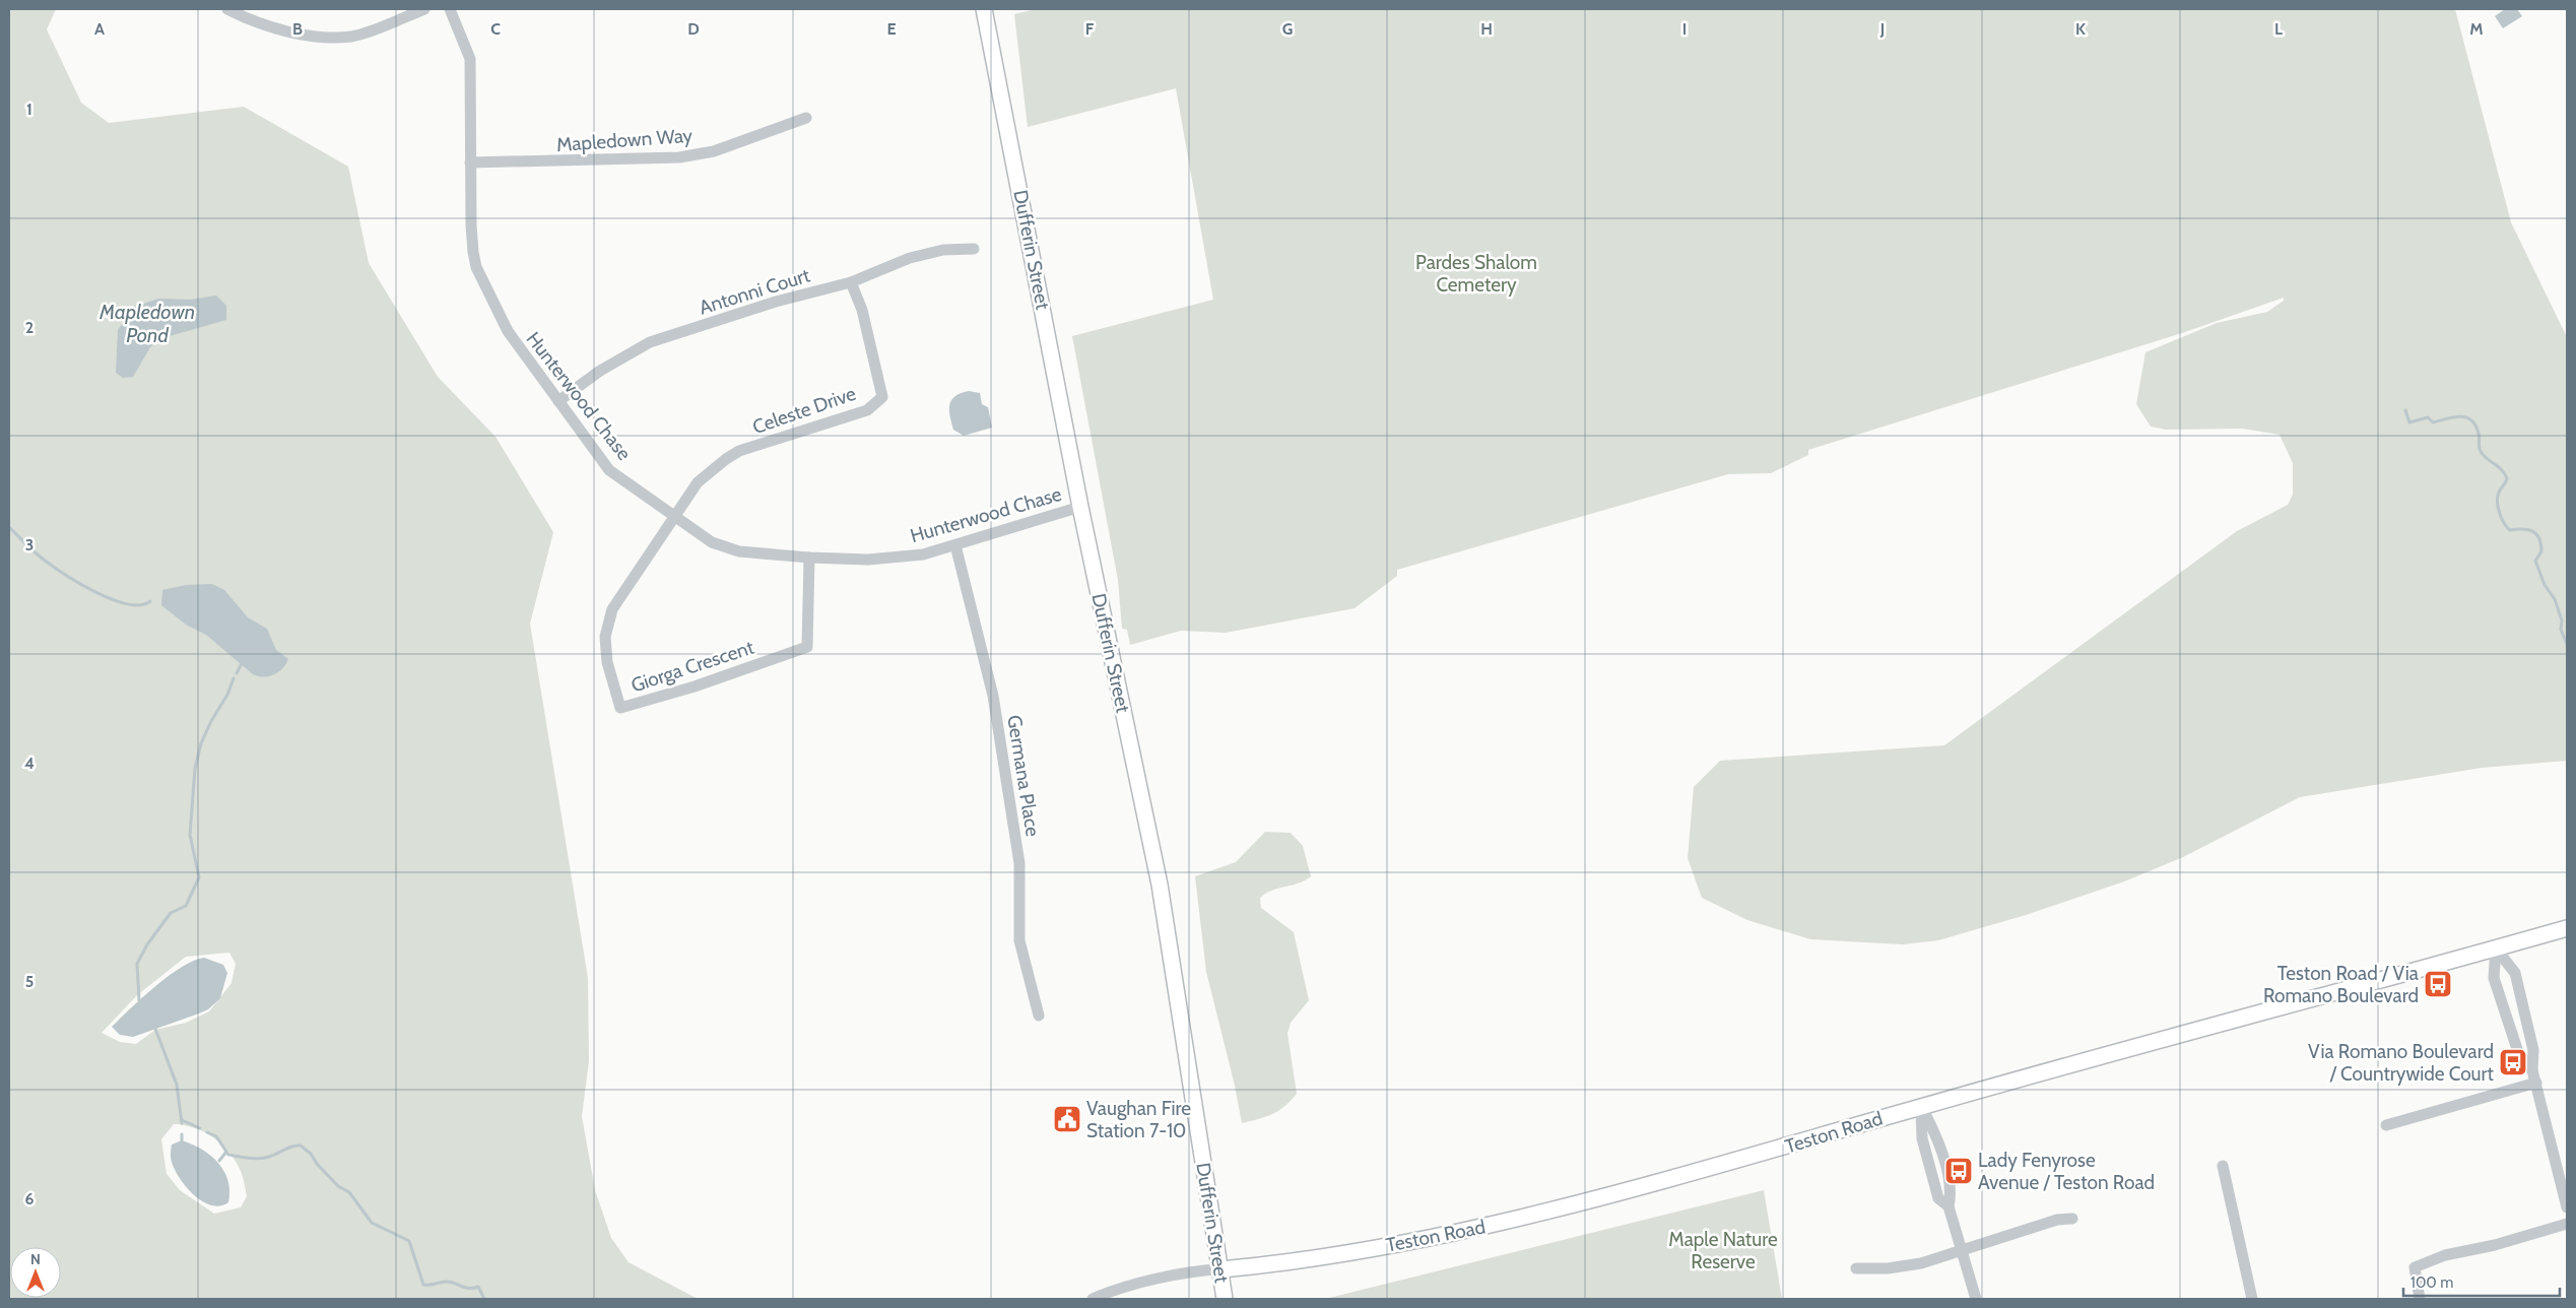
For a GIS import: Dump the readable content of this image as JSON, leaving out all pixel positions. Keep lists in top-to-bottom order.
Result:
{
  "streets": {
    "main road": ["Dufferin Street", "Teston Road"],
    "street": [
      "Mapledown Way",
      "Antonni Court",
      "Hunterwood Chase",
      "Celeste Drive",
      "Giorga Crescent",
      "Germana Place"
    ]
  },
  "crossings": [
    ["Mapledown Way", "Hunterwood Chase"],
    ["Dufferin Street", "Hunterwood Chase"],
    ["Dufferin Street", "Teston Road"],
    ["Antonni Court", "Hunterwood Chase"],
    ["Antonni Court", "Celeste Drive"],
    ["Hunterwood Chase", "Celeste Drive"],
    ["Hunterwood Chase", "Giorga Crescent"],
    ["Hunterwood Chase", "Germana Place"],
    ["Celeste Drive", "Giorga Crescent"]
  ],
  "water": ["Mapledown Pond"],
  "parks": ["Pardes Shalom Cemetery", "Maple Nature Reserve"],
  "places": {
    "bus stop": ["Teston Road / Via Romano Boulevard", "Via Romano Boulevard / Countrywide Court", "Lady Fenyrose Avenue / Teston Road"],
    "public building": ["Vaughan Fire Station 7-10"]
  },
  "scale_bar": "100 m",
  "north": "top",
  "grid": {
    "columns": [
      "A",
      "B",
      "C",
      "D",
      "E",
      "F",
      "G",
      "H",
      "I",
      "J",
      "K",
      "L",
      "M"
    ],
    "rows": [
      "1",
      "2",
      "3",
      "4",
      "5",
      "6"
    ]
  }
}
